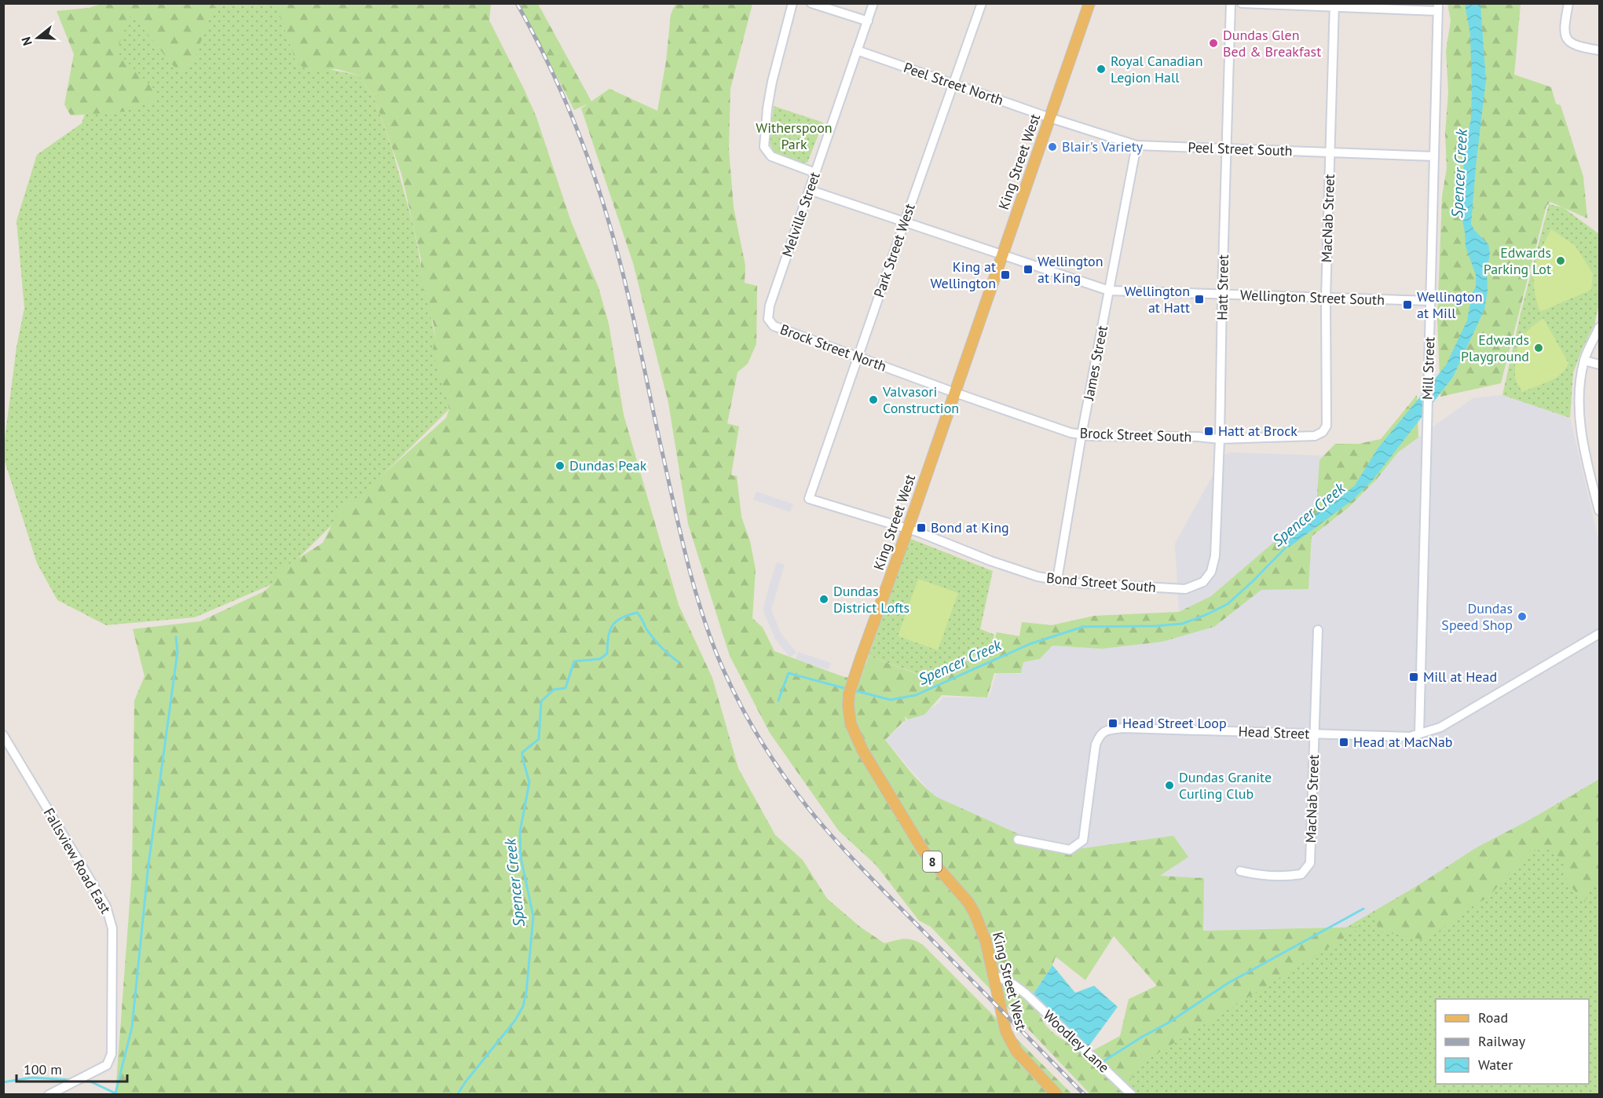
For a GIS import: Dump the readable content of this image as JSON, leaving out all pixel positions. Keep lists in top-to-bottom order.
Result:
{
  "streets": {
    "main road": ["King Street West", "8"],
    "street": [
      "Peel Street North",
      "Peel Street South",
      "Melville Street",
      "MacNab Street",
      "Park Street West",
      "Hatt Street",
      "Wellington Street South",
      "Brock Street North",
      "James Street",
      "Mill Street",
      "Brock Street South",
      "Bond Street South",
      "Head Street",
      "Fallsview Road East",
      "Woodley Lane"
    ]
  },
  "crossings": [
    ["Peel Street North", "Peel Street South"],
    ["Peel Street North", "King Street West"],
    ["Peel Street North", "Melville Street"],
    ["Peel Street North", "Park Street West"],
    ["Peel Street South", "King Street West"],
    ["Peel Street South", "MacNab Street"],
    ["Peel Street South", "Hatt Street"],
    ["Peel Street South", "James Street"],
    ["Peel Street South", "Mill Street"],
    ["King Street West", "Wellington Street South"],
    ["King Street West", "Brock Street North"],
    ["King Street West", "Brock Street South"],
    ["King Street West", "Bond Street South"],
    ["King Street West", "Woodley Lane"],
    ["Melville Street", "Wellington Street South"],
    ["Melville Street", "Brock Street North"],
    ["MacNab Street", "Wellington Street South"],
    ["MacNab Street", "Brock Street South"],
    ["MacNab Street", "Head Street"],
    ["Park Street West", "Wellington Street South"],
    ["Park Street West", "Brock Street North"],
    ["Park Street West", "Bond Street South"],
    ["Hatt Street", "Wellington Street South"],
    ["Hatt Street", "Brock Street South"],
    ["Hatt Street", "Bond Street South"],
    ["Wellington Street South", "James Street"],
    ["Wellington Street South", "Mill Street"],
    ["Brock Street North", "Brock Street South"],
    ["James Street", "Brock Street South"],
    ["James Street", "Bond Street South"],
    ["Mill Street", "Head Street"]
  ],
  "water": ["Spencer Creek"],
  "parks": ["Witherspoon Park"],
  "places": {
    "other": [
      "Dundas Glen Bed & Breakfast",
      "Royal Canadian Legion Hall",
      "Blair's Variety",
      "Edwards Parking Lot",
      "Edwards Playground",
      "Valvasori Construction",
      "Dundas Peak",
      "Dundas District Lofts",
      "Dundas Speed Shop",
      "Dundas Granite Curling Club"
    ],
    "transit": [
      "Wellington at King",
      "King at Wellington",
      "Wellington at Hatt",
      "Wellington at Mill",
      "Hatt at Brock",
      "Bond at King",
      "Mill at Head",
      "Head Street Loop",
      "Head at MacNab"
    ]
  },
  "legend": ["Road", "Railway", "Water"],
  "scale_bar": "100 m",
  "north": "left"
}
